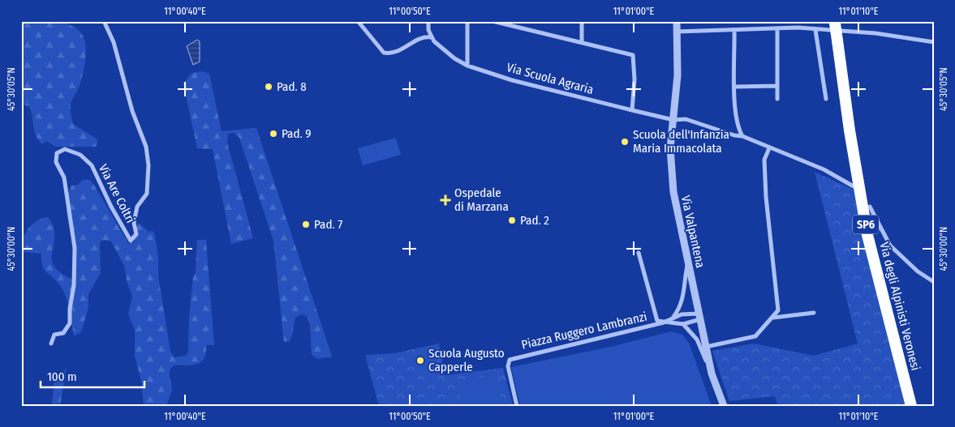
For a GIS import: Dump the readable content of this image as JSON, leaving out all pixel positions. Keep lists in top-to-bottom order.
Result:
{
  "streets": {
    "highway": ["SP6", "Via degli Alpinisti Veronesi"],
    "street": [
      "Via Scuola Agraria",
      "Via Are Coltri",
      "Via Valpantena",
      "Piazza Ruggero Lambranzi"
    ]
  },
  "crossings": [
    ["Via Scuola Agraria", "Via Valpantena"],
    ["Via Valpantena", "Piazza Ruggero Lambranzi"]
  ],
  "places": {
    "other": [
      "Pad. 8",
      "Pad. 9",
      "Scuola dell'Infanzia Maria Immacolata",
      "Pad. 2",
      "Pad. 7",
      "Scuola Augusto Capperle"
    ],
    "health": ["Ospedale di Marzana"]
  },
  "scale_bar": "100 m",
  "coordinates": [
    "11°00'40\"E",
    "11°00'50\"E",
    "11°01'00\"E",
    "11°01'10\"E",
    "45°30'05\"N",
    "45°30'00\"N"
  ]
}
